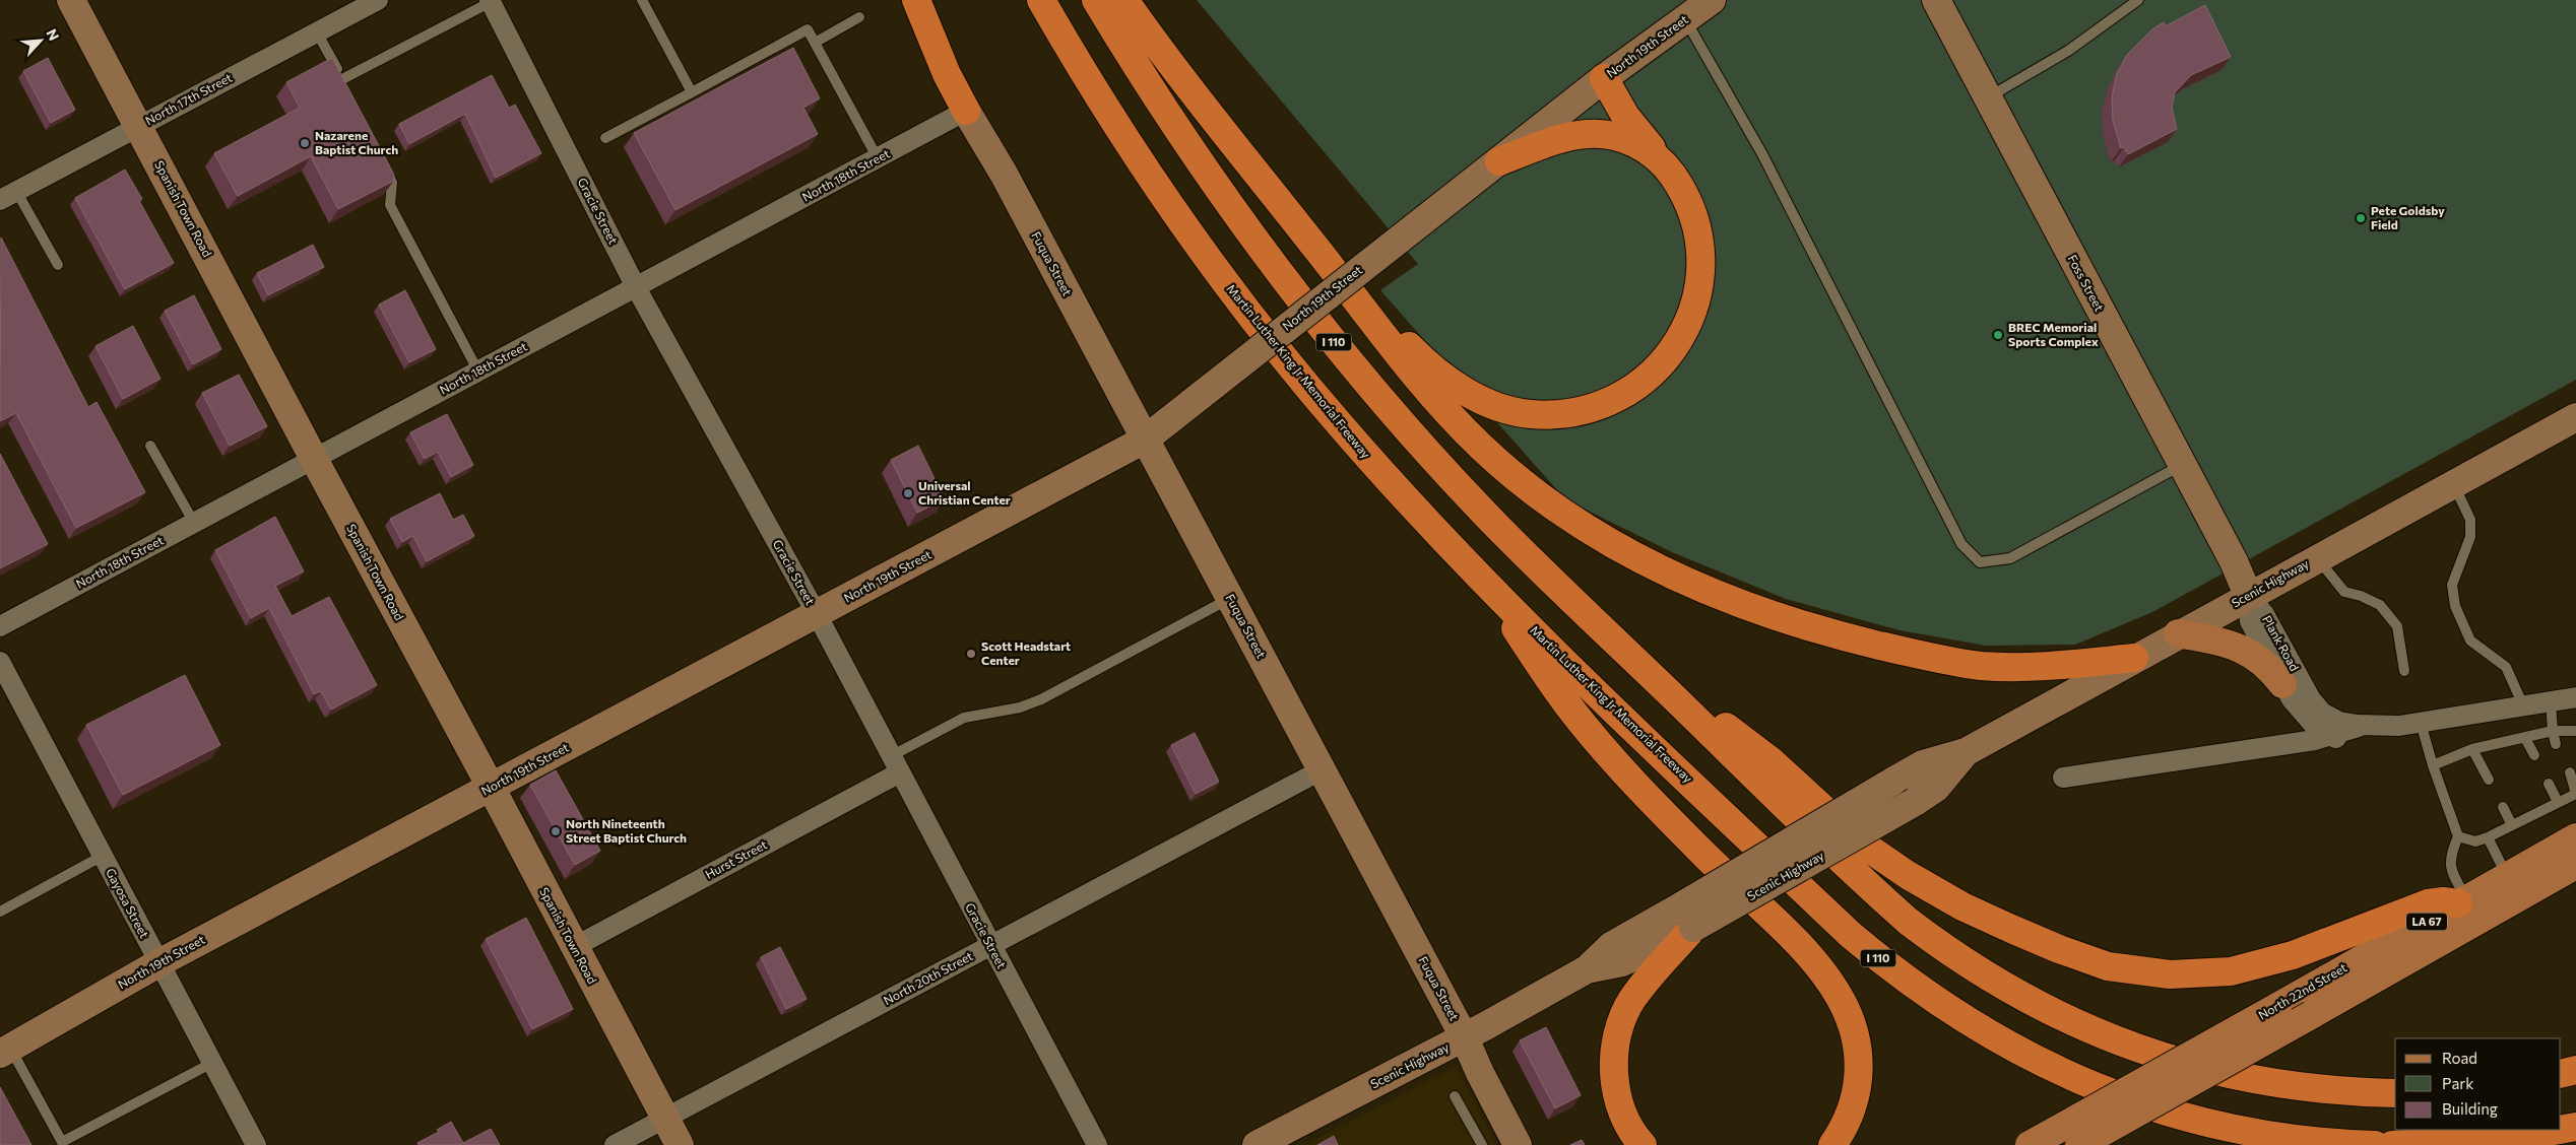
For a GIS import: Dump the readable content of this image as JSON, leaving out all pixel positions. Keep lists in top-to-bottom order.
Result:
{
  "streets": {
    "highway": ["I 110", "Martin Luther King Jr Memorial Freeway"],
    "main road": ["LA 67", "North 22nd Street"],
    "street": [
      "North 19th Street",
      "North 17th Street",
      "North 18th Street",
      "Spanish Town Road",
      "Gracie Street",
      "Fuqua Street",
      "Foss Street",
      "Scenic Highway",
      "Plank Road",
      "Hurst Street",
      "Gayosa Street",
      "North 20th Street"
    ]
  },
  "crossings": [
    ["North 19th Street", "Spanish Town Road"],
    ["North 19th Street", "Gracie Street"],
    ["North 19th Street", "Fuqua Street"],
    ["North 19th Street", "Gayosa Street"],
    ["North 17th Street", "Spanish Town Road"],
    ["North 18th Street", "Spanish Town Road"],
    ["North 18th Street", "Gracie Street"],
    ["North 18th Street", "Fuqua Street"],
    ["Spanish Town Road", "Hurst Street"],
    ["Spanish Town Road", "North 20th Street"],
    ["Gracie Street", "Hurst Street"],
    ["Gracie Street", "North 20th Street"],
    ["Fuqua Street", "Scenic Highway"],
    ["Fuqua Street", "North 20th Street"],
    ["Foss Street", "Scenic Highway"],
    ["Foss Street", "Plank Road"],
    ["Scenic Highway", "Plank Road"]
  ],
  "places": [
    "Nazarene Baptist Church",
    "Pete Goldsby Field",
    "BREC Memorial Sports Complex",
    "Universal Christian Center",
    "Scott Headstart Center",
    "North Nineteenth Street Baptist Church"
  ],
  "legend": ["Road", "Park", "Building"],
  "north": "top right"
}
